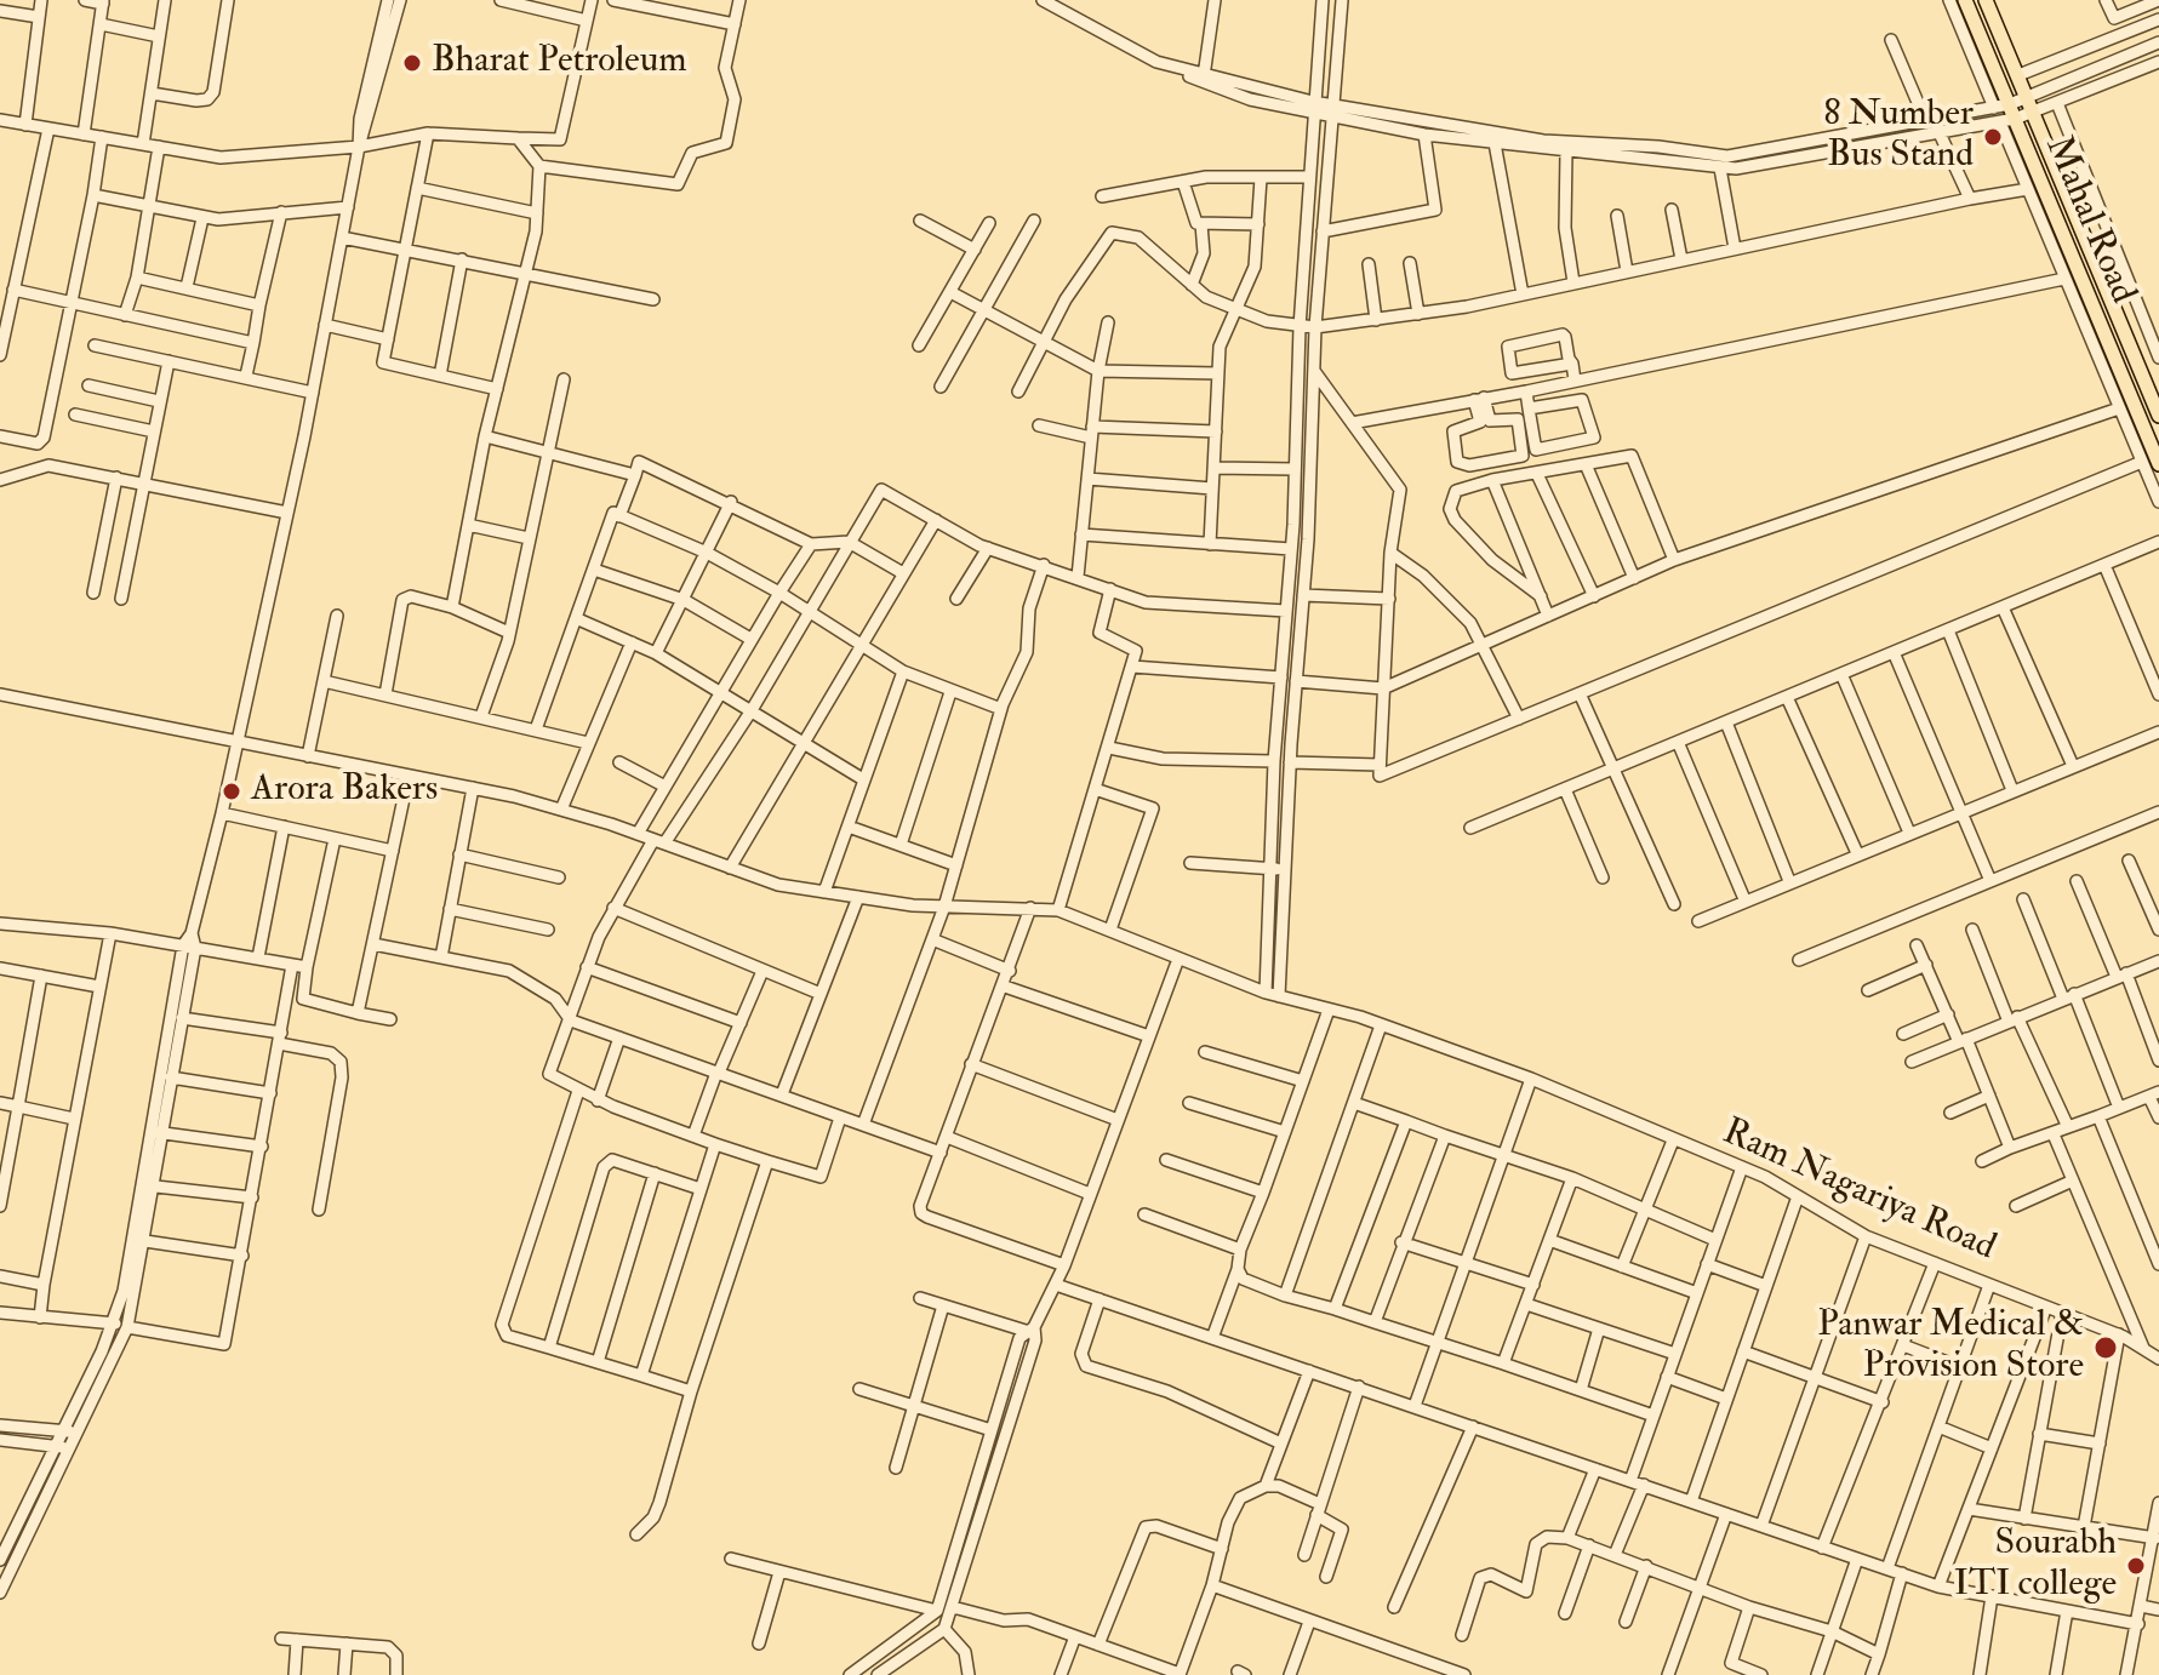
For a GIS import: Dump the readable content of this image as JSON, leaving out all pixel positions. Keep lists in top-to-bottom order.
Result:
{
  "streets": {
    "main road": ["Mahal Road"],
    "street": ["Ram Nagariya Road"]
  },
  "places": [
    "Bharat Petroleum",
    "8 Number Bus Stand",
    "Arora Bakers",
    "Panwar Medical & Provision Store",
    "Sourabh ITI college"
  ]
}
